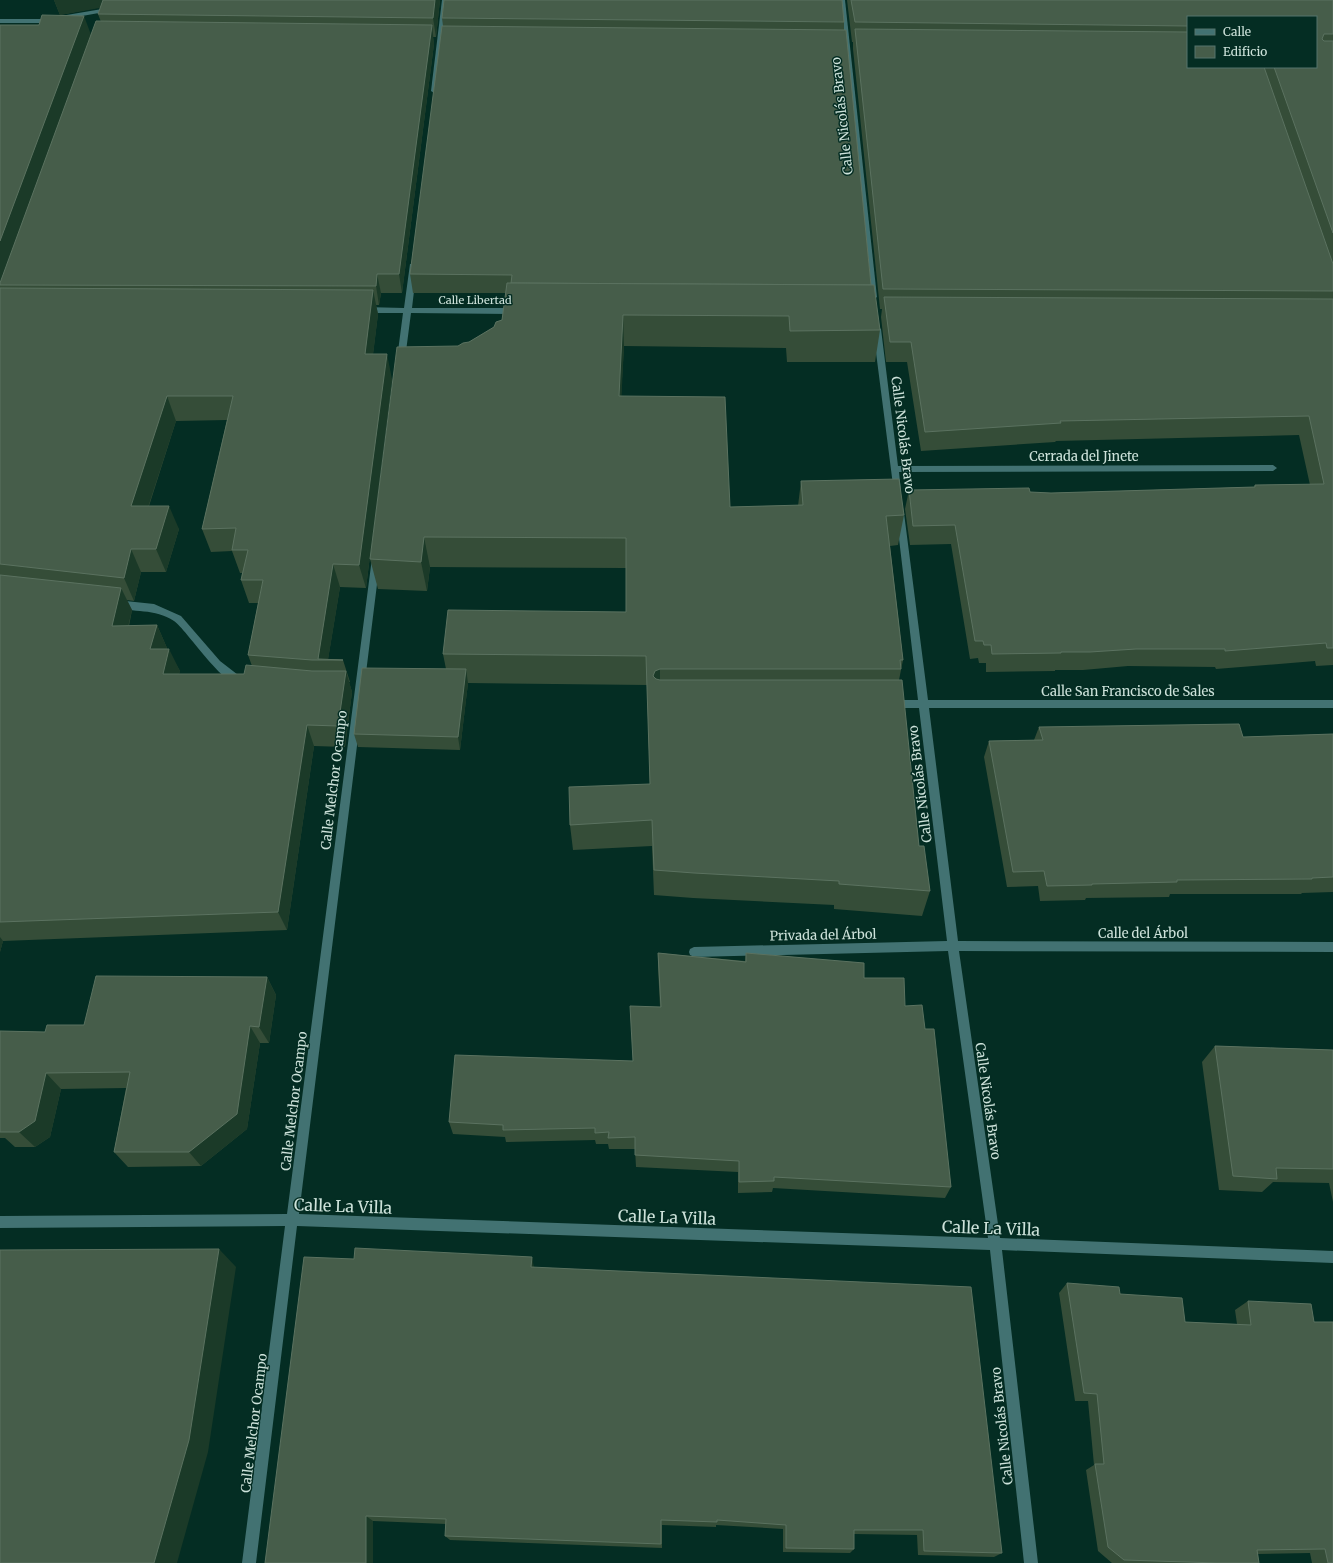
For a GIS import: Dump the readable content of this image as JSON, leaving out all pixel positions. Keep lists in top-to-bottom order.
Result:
{
  "streets": {
    "street": [
      "Calle Nicolás Bravo",
      "Calle Libertad",
      "Cerrada del Jinete",
      "Calle San Francisco de Sales",
      "Calle Melchor Ocampo",
      "Calle del Árbol",
      "Privada del Árbol",
      "Calle La Villa"
    ]
  },
  "crossings": [
    ["Calle Nicolás Bravo", "Cerrada del Jinete"],
    ["Calle Nicolás Bravo", "Calle San Francisco de Sales"],
    ["Calle Nicolás Bravo", "Calle del Árbol"],
    ["Calle Nicolás Bravo", "Privada del Árbol"],
    ["Calle Nicolás Bravo", "Calle La Villa"],
    ["Calle Melchor Ocampo", "Calle La Villa"],
    ["Calle del Árbol", "Privada del Árbol"]
  ],
  "legend": ["Calle", "Edificio"]
}
